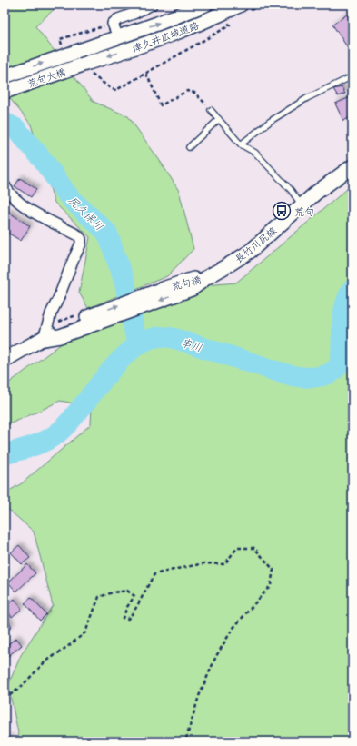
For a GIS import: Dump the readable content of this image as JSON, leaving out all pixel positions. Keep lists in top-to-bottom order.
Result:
{
  "streets": {
    "main road": [
      "津久井広域道路",
      "荒句大橋",
      "長竹川尻線",
      "荒句橋"
    ]
  },
  "crossings": [
    ["津久井広域道路", "荒句大橋"],
    ["長竹川尻線", "荒句橋"]
  ],
  "water": ["尻久保川", "串川"],
  "places": {
    "bus stop": ["荒句"]
  }
}
